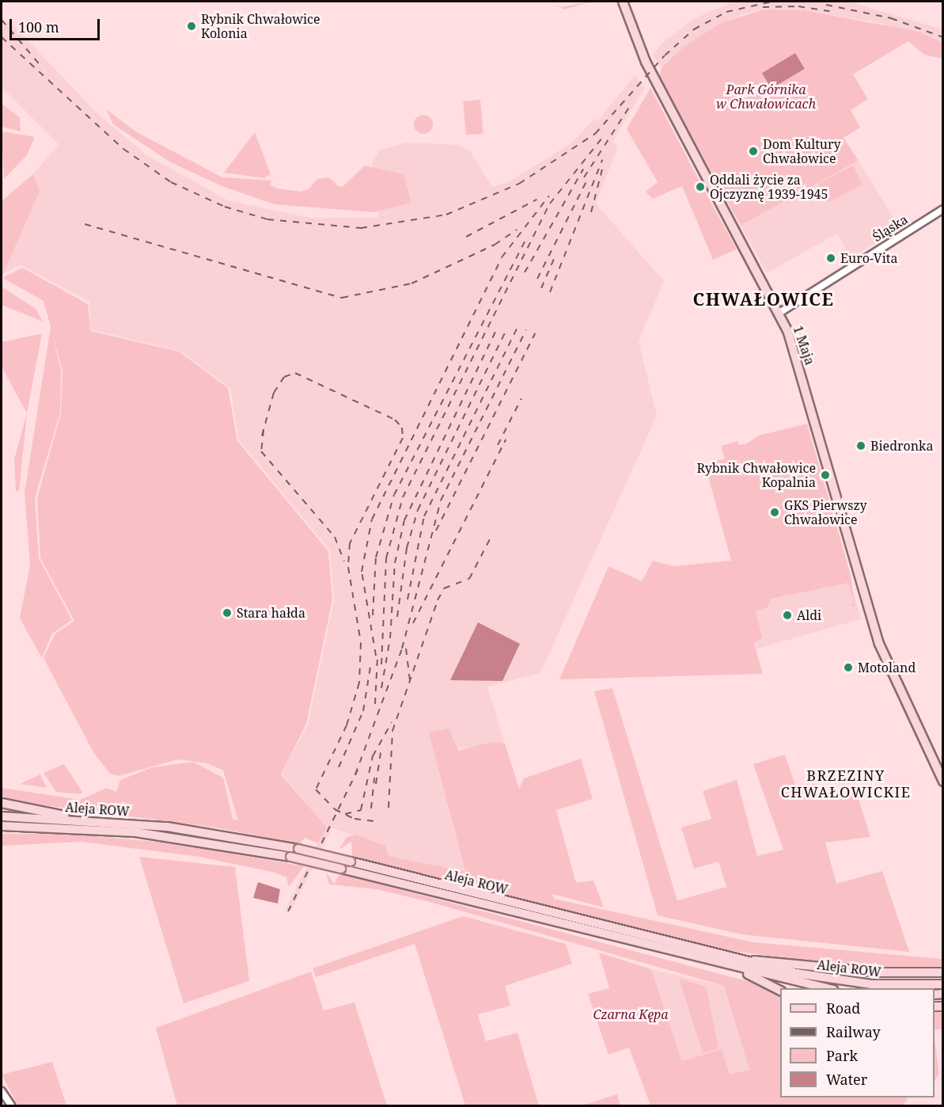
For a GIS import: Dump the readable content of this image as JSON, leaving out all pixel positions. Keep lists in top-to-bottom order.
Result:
{
  "streets": {
    "main road": ["1 Maja", "Aleja ROW"],
    "street": ["Śląska"]
  },
  "crossings": [
    ["Śląska", "1 Maja"]
  ],
  "districts": ["CHWAŁOWICE", "BRZEZINY CHWAŁOWICKIE"],
  "parks": ["Park Górnika w Chwałowicach", "Czarna Kępa"],
  "places": [
    "Rybnik Chwałowice Kolonia",
    "Dom Kultury Chwałowice",
    "Oddali życie za Ojczyznę 1939-1945",
    "Euro-Vita",
    "Biedronka",
    "Rybnik Chwałowice Kopalnia",
    "GKS Pierwszy Chwałowice",
    "Stara hałda",
    "Aldi",
    "Motoland"
  ],
  "legend": [
    "Road",
    "Railway",
    "Park",
    "Water"
  ],
  "scale_bar": "100 m"
}
